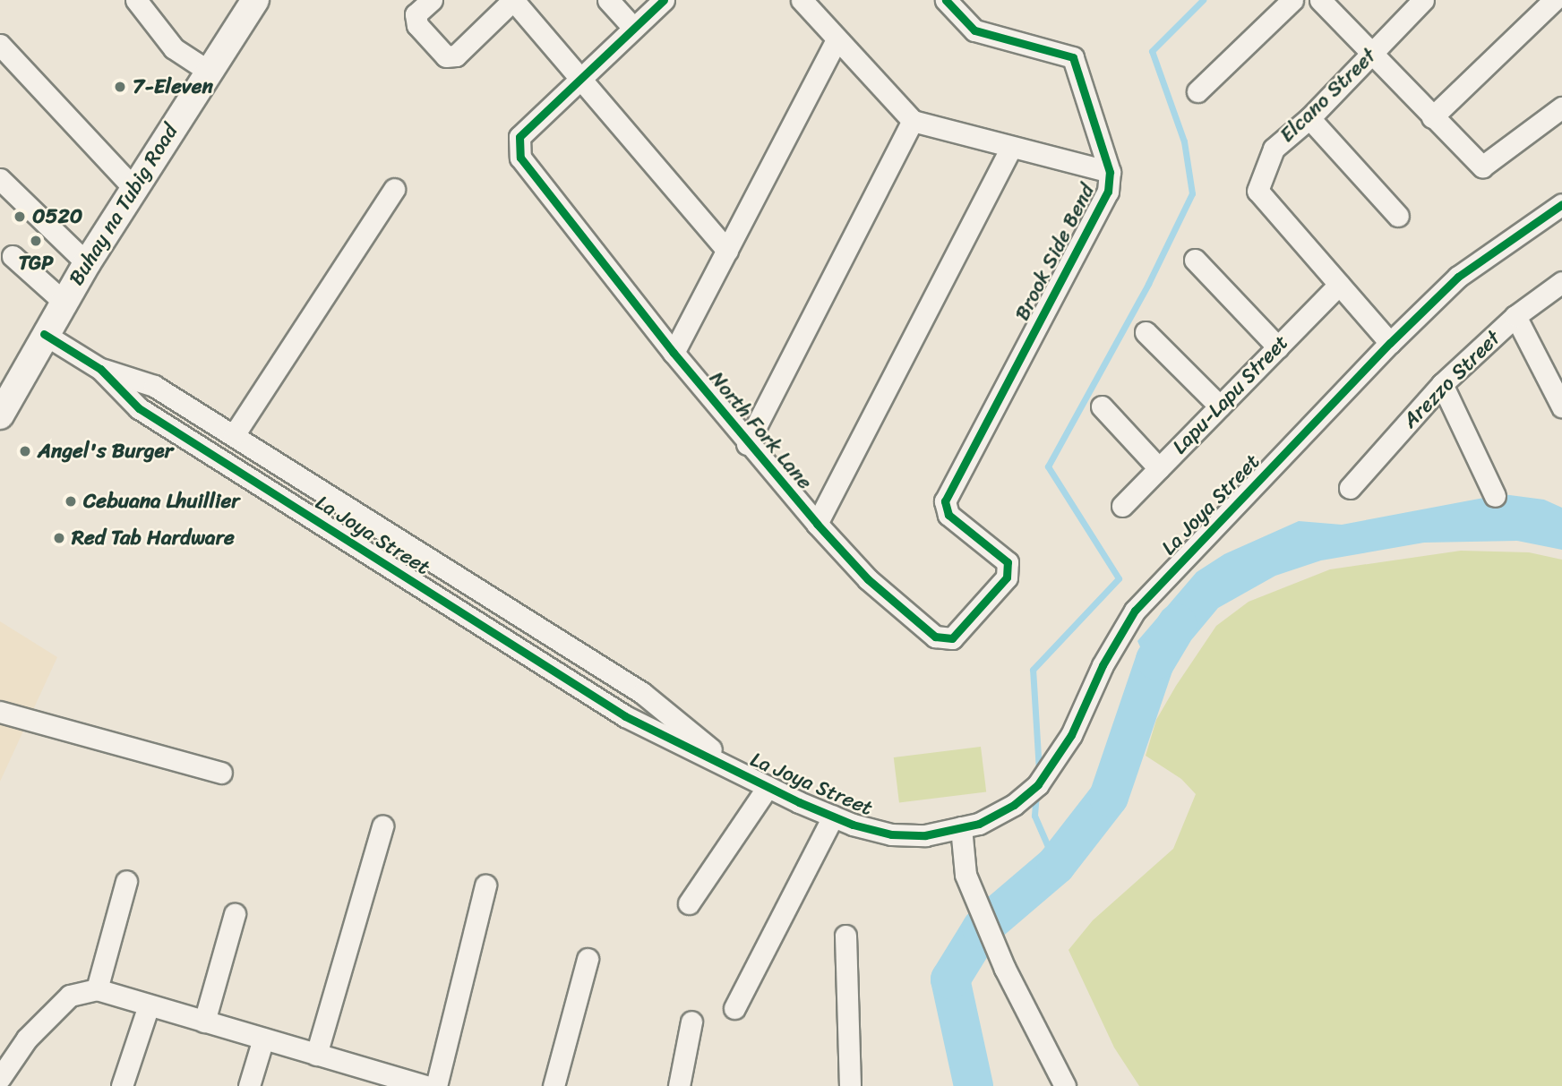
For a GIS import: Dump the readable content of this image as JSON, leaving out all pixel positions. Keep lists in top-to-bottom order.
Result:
{
  "streets": {
    "main road": ["Buhay na Tubig Road"],
    "street": [
      "Elcano Street",
      "Brook Side Bend",
      "Arezzo Street",
      "Lapu-Lapu Street",
      "North Fork Lane",
      "La Joya Street"
    ]
  },
  "crossings": [
    ["Elcano Street", "Lapu-Lapu Street"],
    ["Elcano Street", "La Joya Street"],
    ["Buhay na Tubig Road", "La Joya Street"],
    ["Brook Side Bend", "North Fork Lane"]
  ],
  "places": [
    "7-Eleven",
    "0520",
    "TGP",
    "Angel's Burger",
    "Cebuana Lhuillier",
    "Red Tab Hardware"
  ]
}
